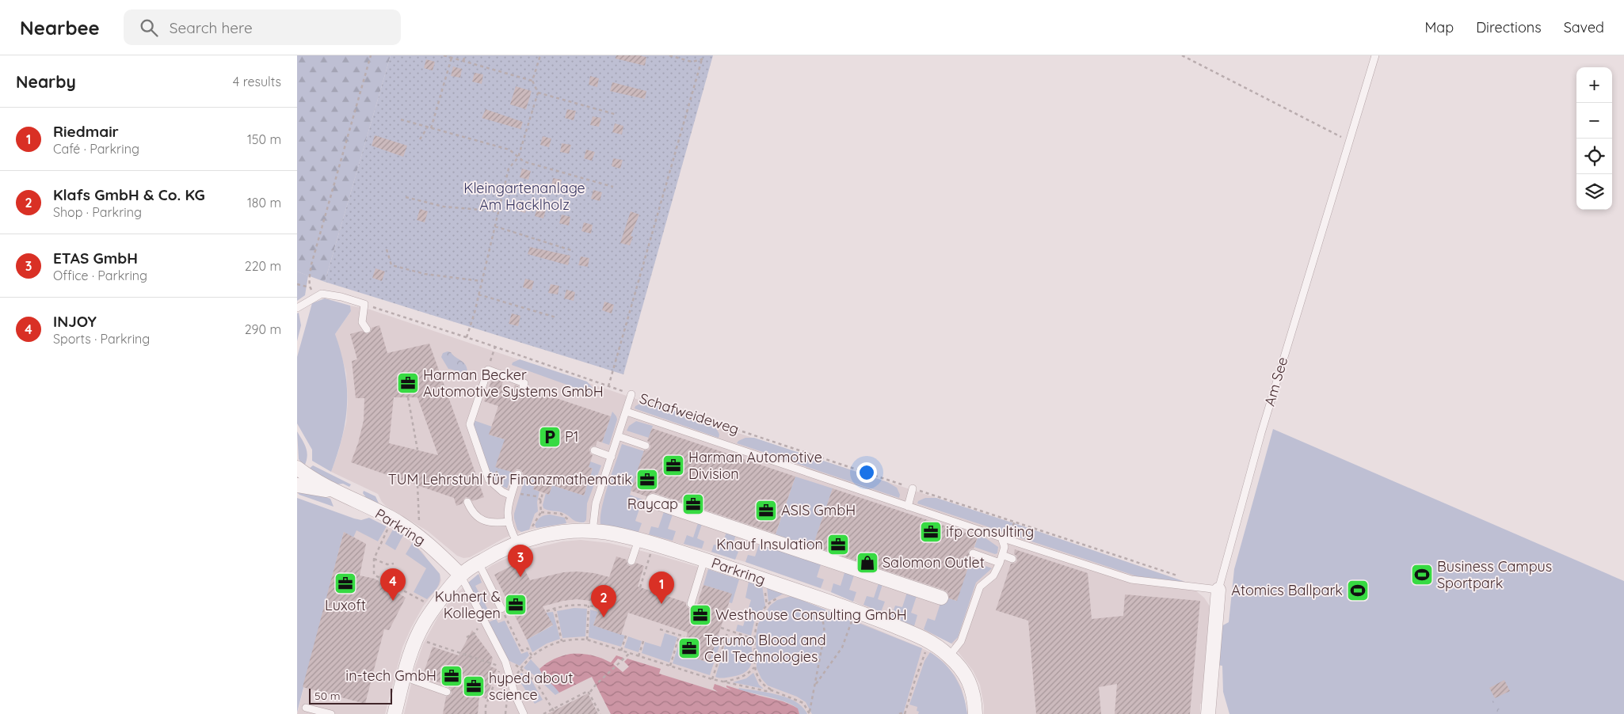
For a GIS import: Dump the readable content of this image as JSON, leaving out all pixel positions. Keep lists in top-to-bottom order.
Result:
{
  "streets": {
    "street": ["Am See", "Parkring"],
    "path": ["Schafweideweg"]
  },
  "parks": ["Kleingartenanlage Am Hacklholz"],
  "places": {
    "office": [
      "Harman Becker Automotive Systems GmbH",
      "Harman Automotive Division",
      "TUM Lehrstuhl für Finanzmathematik",
      "Raycap",
      "ASIS GmbH",
      "ifp consulting",
      "Knauf Insulation",
      "Luxoft",
      "Kuhnert & Kollegen",
      "Westhouse Consulting GmbH",
      "Terumo Blood and Cell Technologies",
      "in-tech GmbH",
      "hyped about science"
    ],
    "parking": ["P1"],
    "shop": ["Salomon Outlet"],
    "sports": ["Business Campus Sportpark", "Atomics Ballpark"]
  },
  "scale_bar": "50 m",
  "page": {
    "header": "Nearbee",
    "search": "Search here",
    "nav": ["Map", "Directions", "Saved"],
    "heading": ["Nearby", "4 results"],
    "map_buttons": ["+", "−"],
    "list": [
      {
        "mark": "1",
        "name": "Riedmair",
        "note": "Café · Parkring",
        "value": "150 m"
      },
      {
        "mark": "2",
        "name": "Klafs GmbH & Co. KG",
        "note": "Shop · Parkring",
        "value": "180 m"
      },
      {
        "mark": "3",
        "name": "ETAS GmbH",
        "note": "Office · Parkring",
        "value": "220 m"
      },
      {
        "mark": "4",
        "name": "INJOY",
        "note": "Sports · Parkring",
        "value": "290 m"
      }
    ],
    "pins": [
      "3",
      "4",
      "1",
      "2"
    ],
    "scale": "50 m"
  }
}
